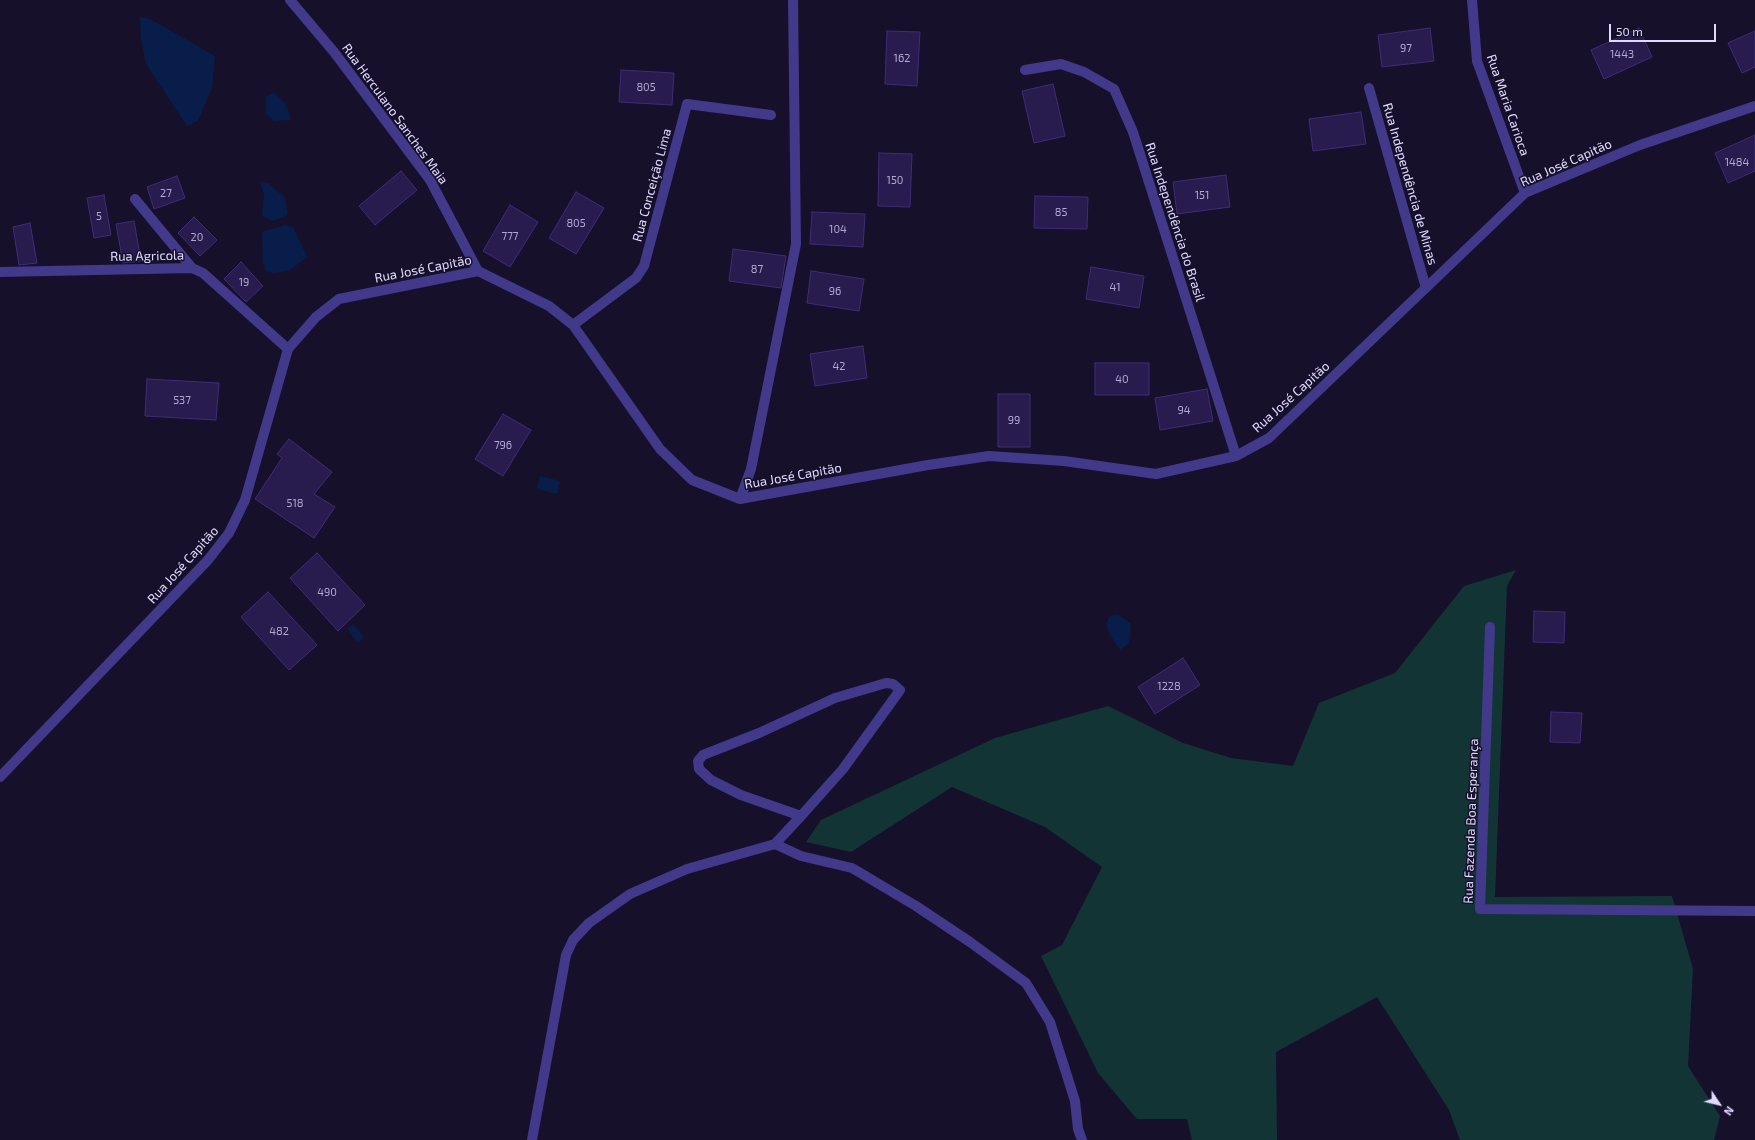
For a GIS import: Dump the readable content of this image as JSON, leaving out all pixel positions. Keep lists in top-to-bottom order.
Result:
{
  "streets": {
    "street": [
      "Rua Maria Carioca",
      "Rua Herculano Sanches Maia",
      "Rua José Capitão",
      "Rua Independência de Minas",
      "Rua Conceição Lima",
      "Rua Independência do Brasil",
      "Rua Agricola",
      "Rua Fazenda Boa Esperança"
    ]
  },
  "crossings": [
    ["Rua Maria Carioca", "Rua José Capitão"],
    ["Rua Herculano Sanches Maia", "Rua José Capitão"],
    ["Rua José Capitão", "Rua Independência de Minas"],
    ["Rua José Capitão", "Rua Conceição Lima"],
    ["Rua José Capitão", "Rua Independência do Brasil"],
    ["Rua José Capitão", "Rua Agricola"]
  ],
  "house_numbers": [
    "97",
    "1443",
    "162",
    "805",
    "1484",
    "150",
    "27",
    "151",
    "85",
    "5",
    "805",
    "104",
    "777",
    "20",
    "87",
    "19",
    "41",
    "96",
    "42",
    "40",
    "537",
    "94",
    "99",
    "796",
    "518",
    "490",
    "482",
    "1228"
  ],
  "scale_bar": "50 m",
  "north": "bottom right"
}
